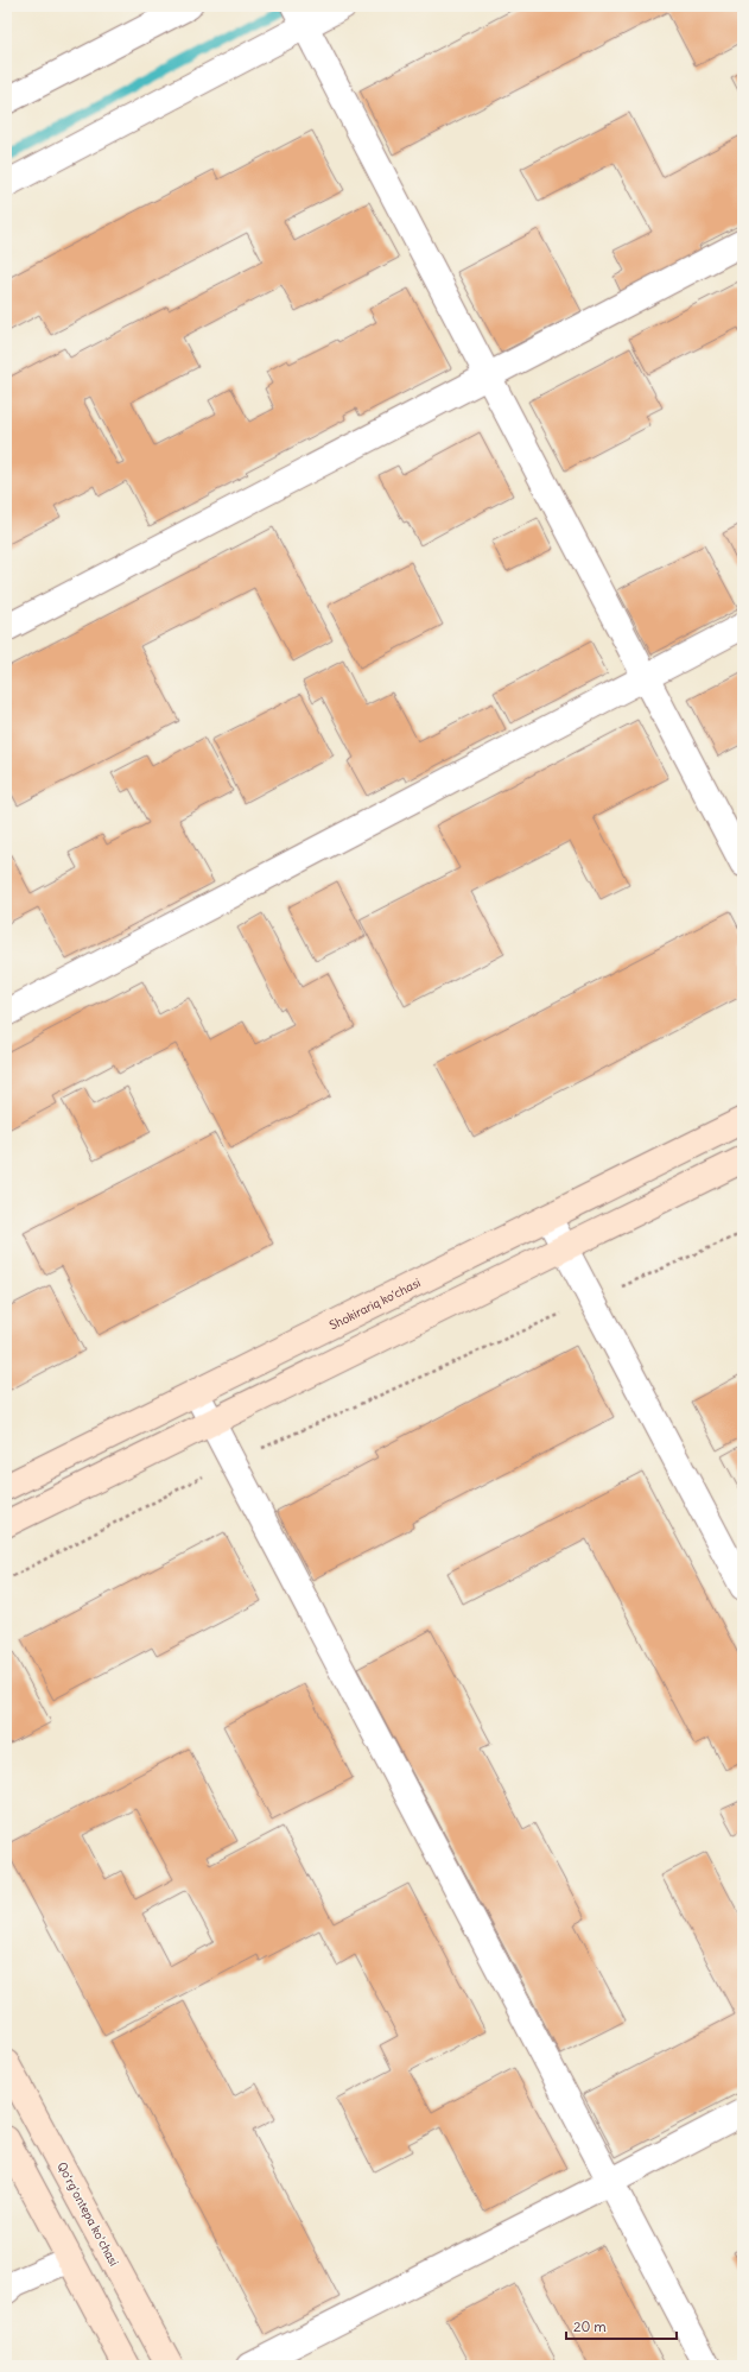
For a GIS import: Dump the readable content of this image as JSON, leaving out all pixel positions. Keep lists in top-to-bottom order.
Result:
{
  "streets": {
    "main road": ["Shokirariq ko'chasi", "Qoʻrgʻontepa koʻchasi"]
  },
  "scale_bar": "20 m"
}
